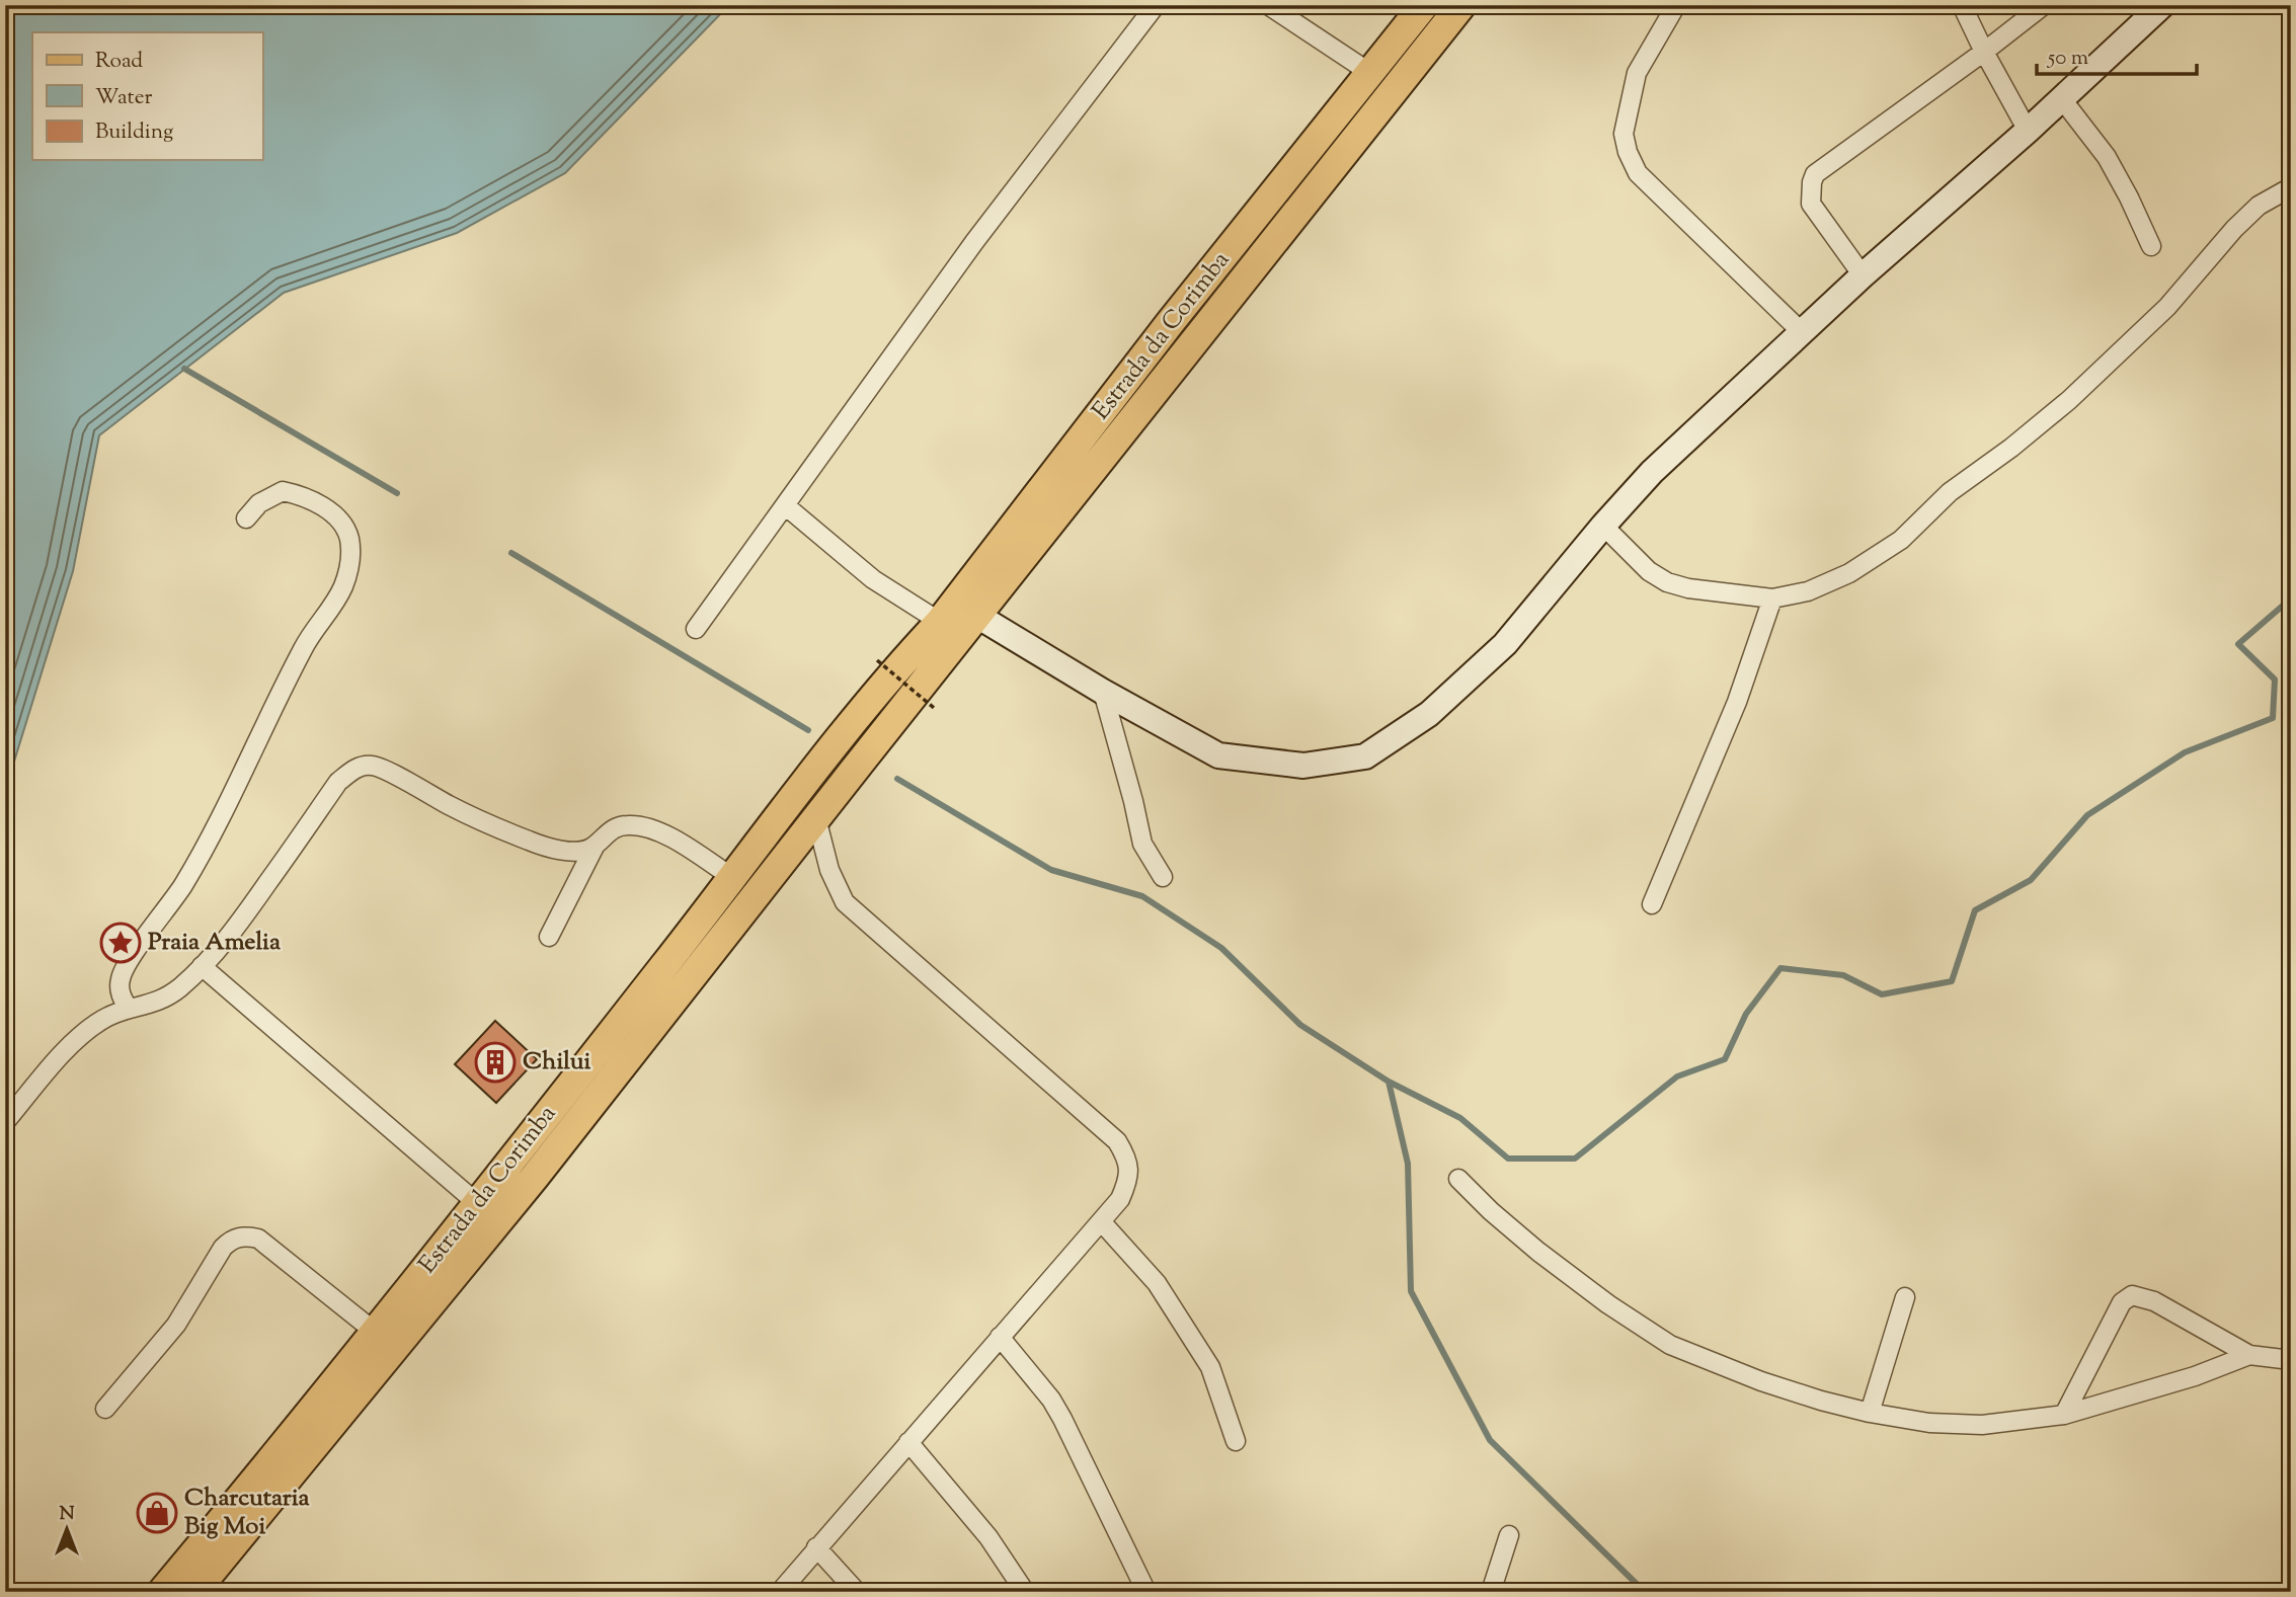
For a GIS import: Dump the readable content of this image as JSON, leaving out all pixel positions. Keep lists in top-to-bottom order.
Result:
{
  "streets": {
    "main road": ["Estrada da Corimba"]
  },
  "places": {
    "place": ["Praia Amelia"],
    "building": ["Chilui"],
    "shop": ["Charcutaria Big Moi"]
  },
  "legend": ["Road", "Water", "Building"],
  "scale_bar": "50 m",
  "north": "top"
}
